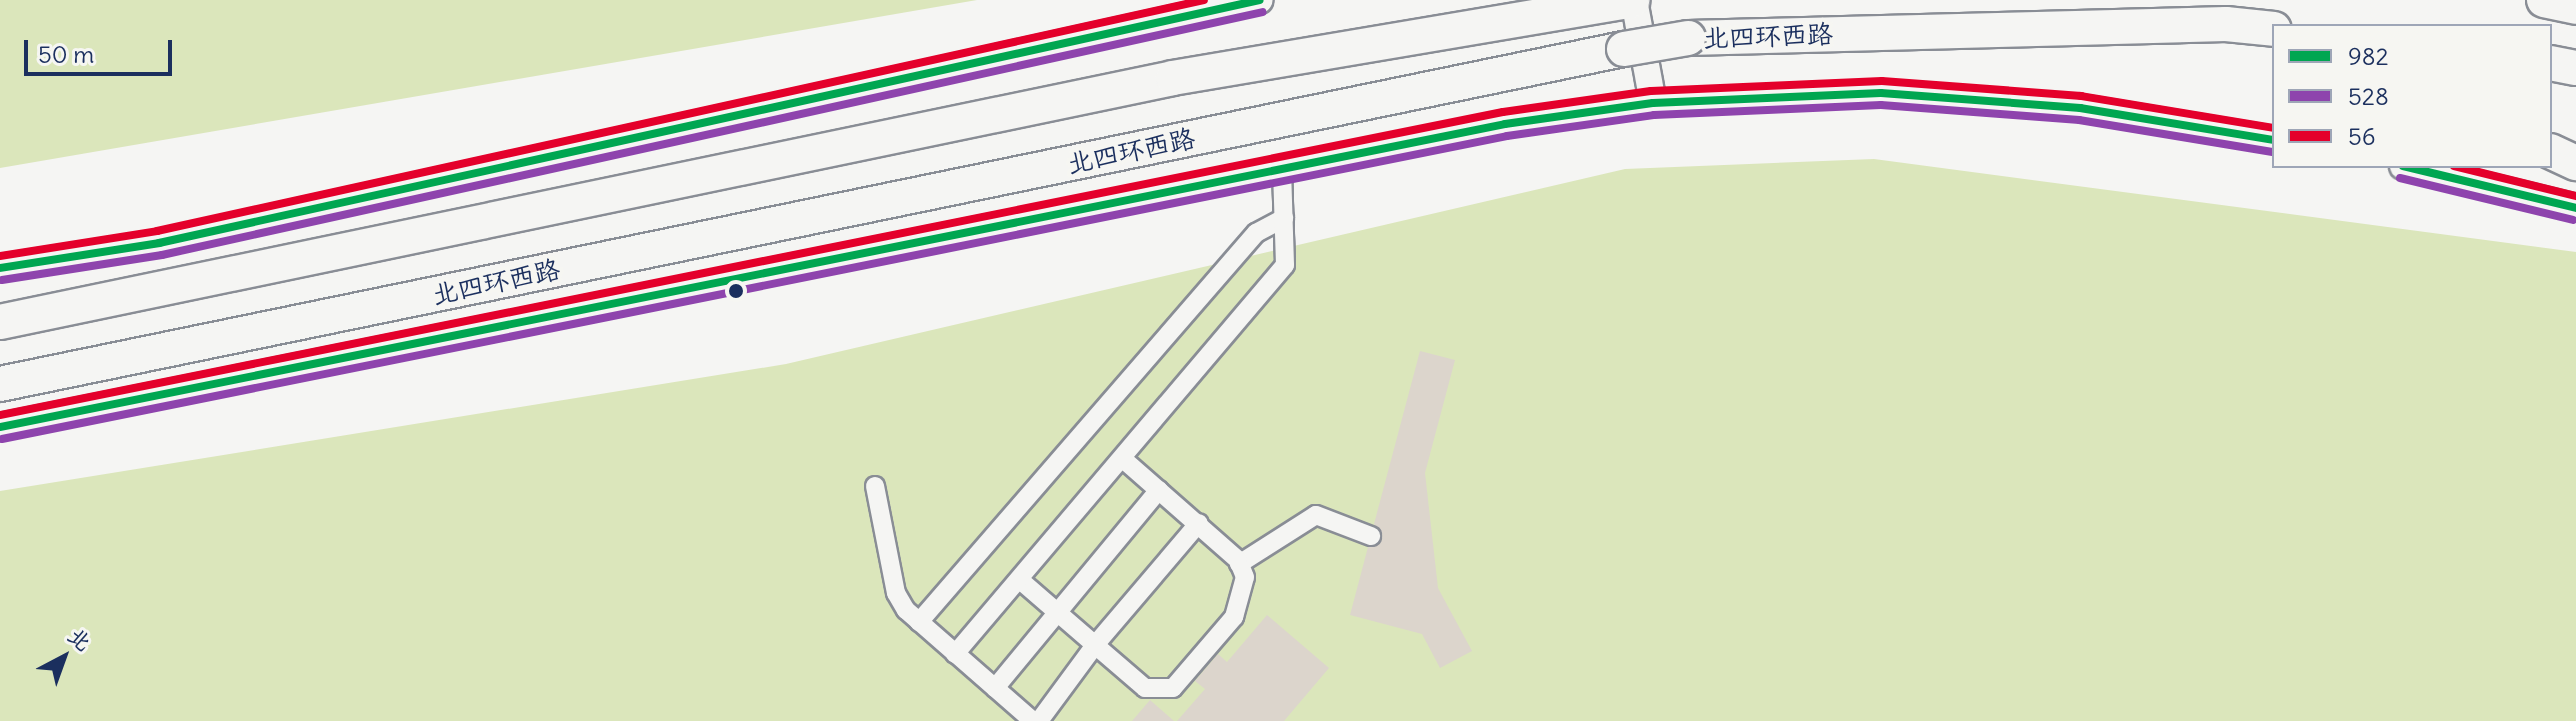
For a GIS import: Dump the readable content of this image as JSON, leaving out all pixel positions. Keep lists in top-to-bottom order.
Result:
{
  "streets": {
    "highway": ["北四环西路"]
  },
  "lines": ["transit line 982", "transit line 56", "transit line 528"],
  "legend": ["982", "528", "56"],
  "scale_bar": "50 m",
  "north": "top right"
}
